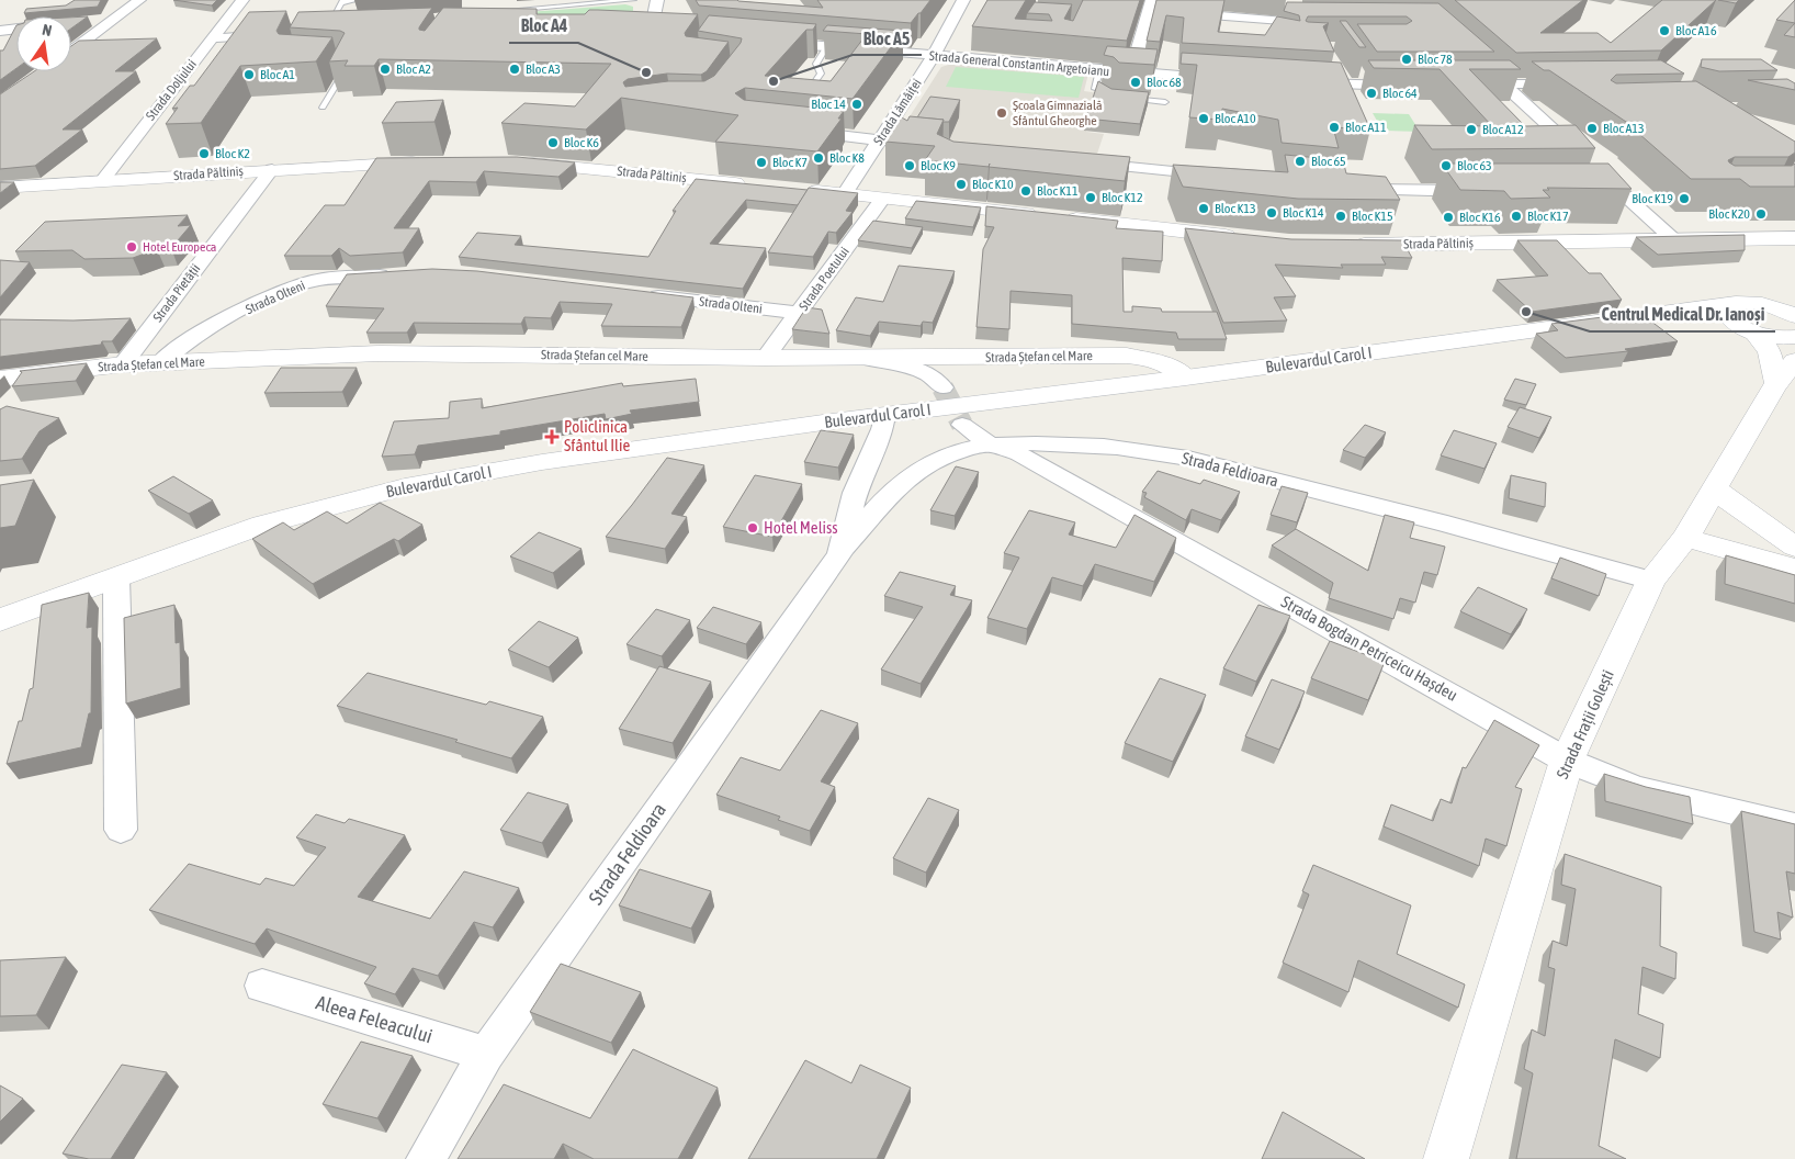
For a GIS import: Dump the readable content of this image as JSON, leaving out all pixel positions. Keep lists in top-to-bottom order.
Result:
{
  "streets": {
    "street": [
      "Strada General Constantin Argetoianu",
      "Strada Doljului",
      "Strada Lămâiței",
      "Strada Păltiniș",
      "Strada Poetului",
      "Strada Pietății",
      "Strada Olteni",
      "Strada Ștefan cel Mare",
      "Bulevardul Carol I",
      "Strada Feldioara",
      "Strada Bogdan Petriceicu Hașdeu",
      "Strada Frații Golești",
      "Aleea Feleacului"
    ]
  },
  "crossings": [
    ["Strada General Constantin Argetoianu", "Strada Lămâiței"],
    ["Strada Doljului", "Strada Păltiniș"],
    ["Strada Păltiniș", "Strada Pietății"],
    ["Strada Poetului", "Strada Olteni"],
    ["Strada Poetului", "Strada Ștefan cel Mare"],
    ["Strada Pietății", "Strada Ștefan cel Mare"],
    ["Strada Olteni", "Strada Ștefan cel Mare"],
    ["Strada Ștefan cel Mare", "Bulevardul Carol I"],
    ["Bulevardul Carol I", "Strada Feldioara"],
    ["Strada Feldioara", "Strada Bogdan Petriceicu Hașdeu"],
    ["Strada Feldioara", "Strada Frații Golești"],
    ["Strada Feldioara", "Aleea Feleacului"],
    ["Strada Bogdan Petriceicu Hașdeu", "Strada Frații Golești"]
  ],
  "places": {
    "other": [
      "Bloc A16",
      "Bloc 78",
      "Bloc A2",
      "Bloc A3",
      "Bloc A4",
      "Bloc A1",
      "Bloc A5",
      "Bloc 68",
      "Bloc 64",
      "Bloc 14",
      "Școala Gimnazială Sfântul Gheorghe",
      "Bloc A10",
      "Bloc A11",
      "Bloc A13",
      "Bloc A12",
      "Bloc K6",
      "Bloc K2",
      "Bloc K8",
      "Bloc 65",
      "Bloc K7",
      "Bloc K9",
      "Bloc 63",
      "Bloc K10",
      "Bloc K11",
      "Bloc K12",
      "Bloc K19",
      "Bloc K13",
      "Bloc K14",
      "Bloc K20",
      "Bloc K15",
      "Bloc K17",
      "Bloc K16",
      "Hotel Europeca",
      "Centrul Medical Dr. Ianoși",
      "Hotel Meliss"
    ],
    "health": ["Policlinica Sfântul Ilie"]
  },
  "north": "top"
}
